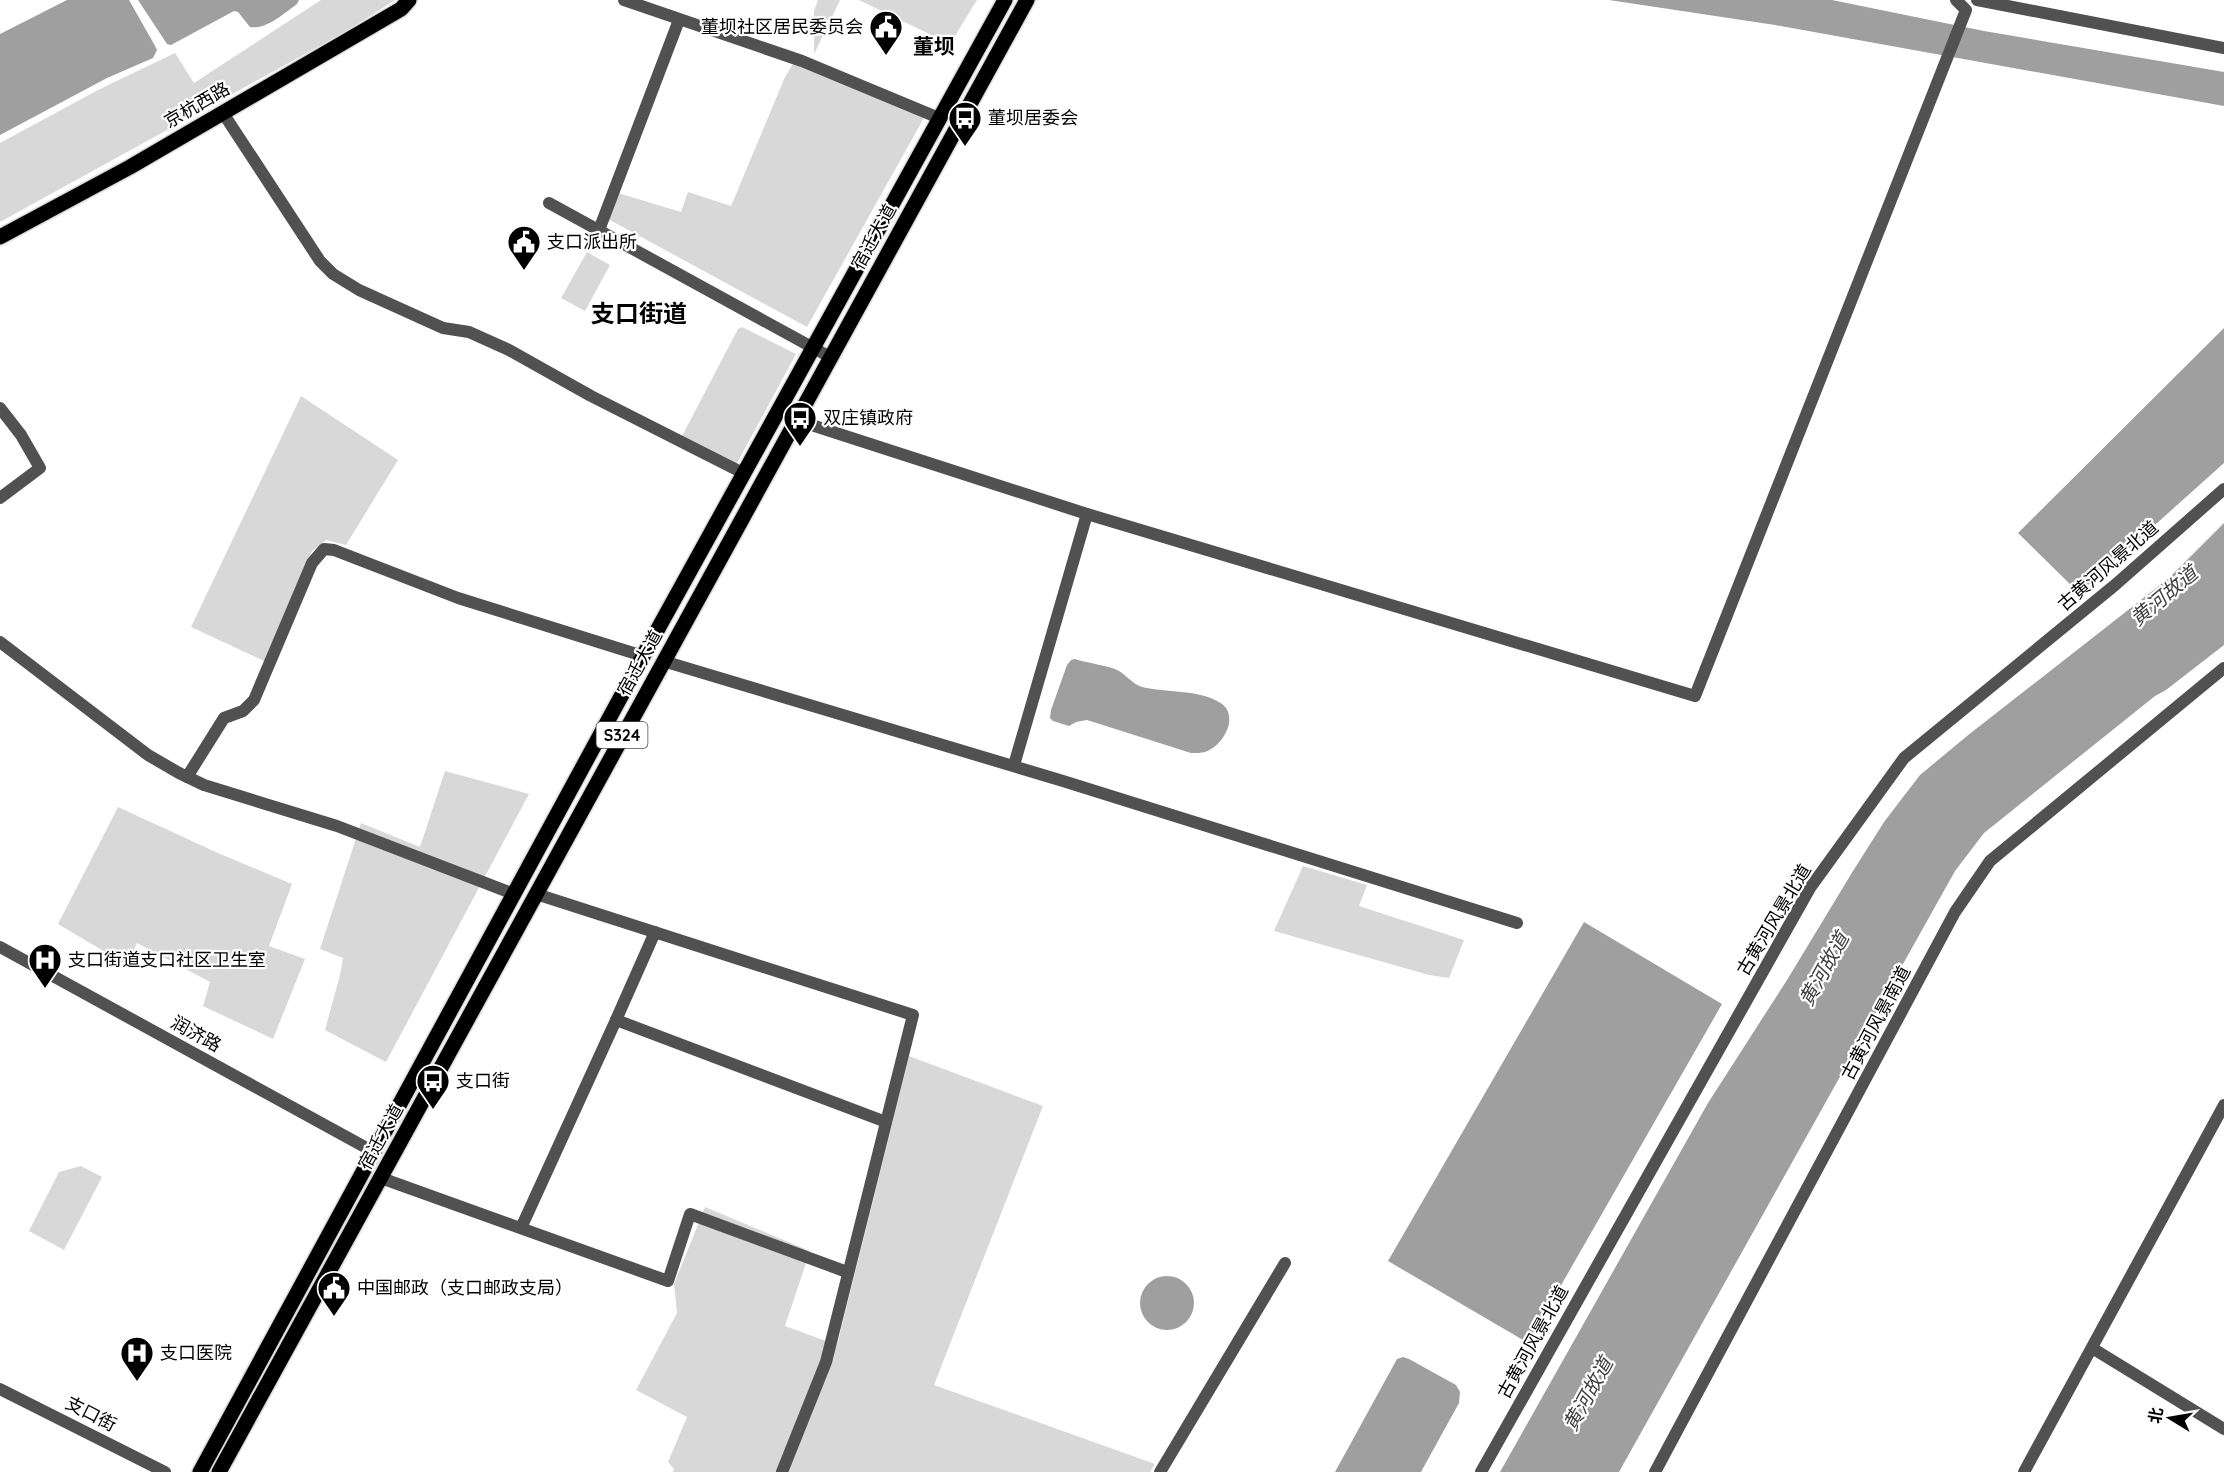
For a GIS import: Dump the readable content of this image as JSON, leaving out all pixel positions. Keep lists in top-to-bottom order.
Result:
{
  "streets": {
    "main road": ["京杭西路", "宿迁大道", "S324"],
    "street": [
      "古黄河风景北道",
      "古黄河风景南道",
      "润济路",
      "支口街"
    ]
  },
  "crossings": [
    ["宿迁大道", "润济路"]
  ],
  "districts": ["董坝", "支口街道"],
  "water": ["黄河故道"],
  "places": {
    "public building": ["董坝社区居民委员会", "支口派出所", "中国邮政（支口邮政支局）"],
    "bus stop": ["董坝居委会", "双庄镇政府", "支口街"],
    "hospital": ["支口街道支口社区卫生室", "支口医院"]
  },
  "north": "left"
}
